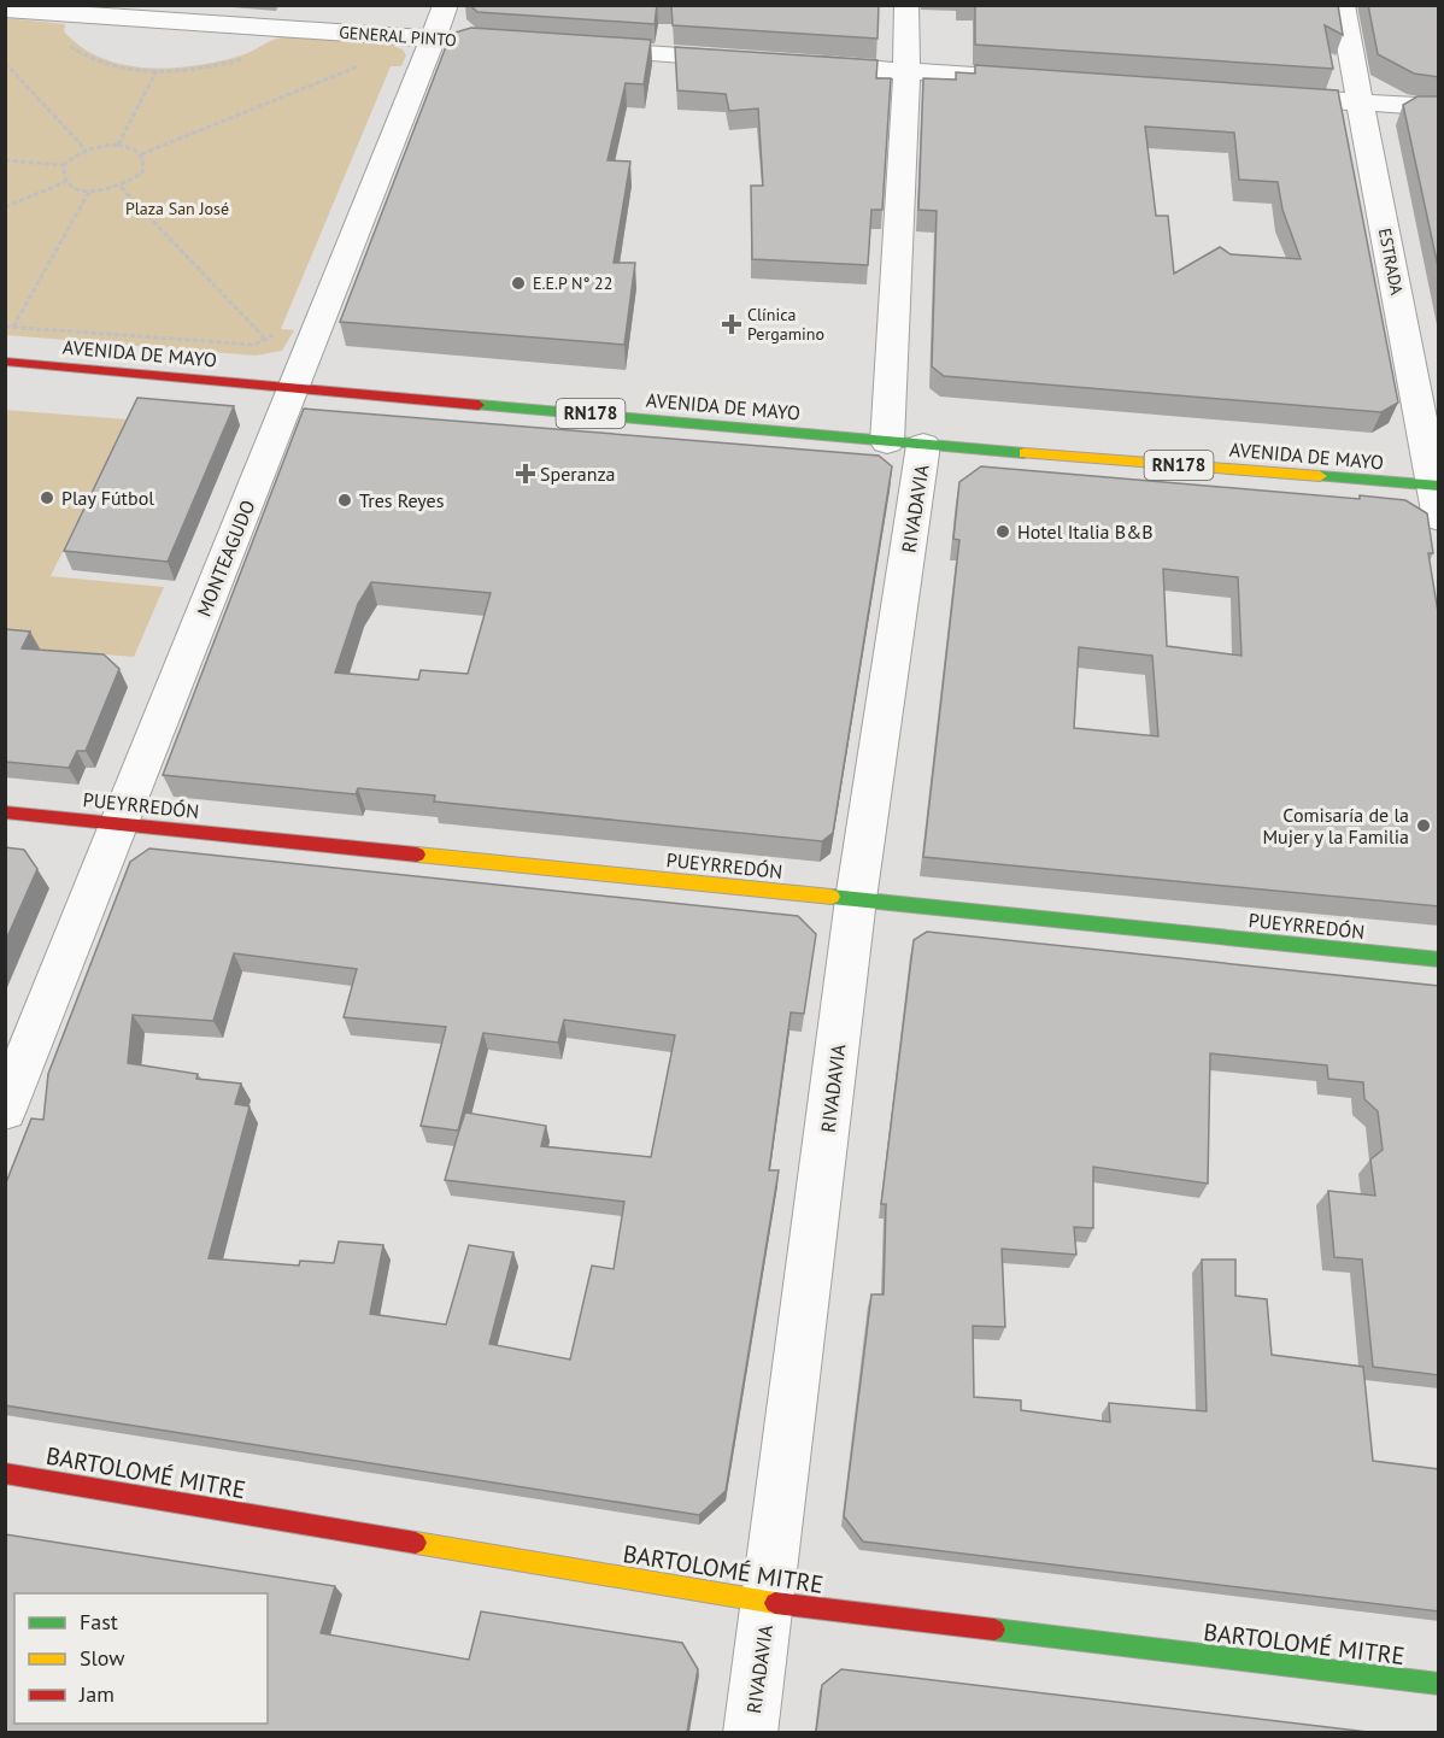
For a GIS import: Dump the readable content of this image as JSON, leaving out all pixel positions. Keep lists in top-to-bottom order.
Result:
{
  "streets": {
    "street": [
      "GENERAL PINTO",
      "ESTRADA",
      "AVENIDA DE MAYO",
      "RN178",
      "RIVADAVIA",
      "MONTEAGUDO",
      "PUEYRREDÓN",
      "BARTOLOMÉ MITRE"
    ]
  },
  "crossings": [
    ["GENERAL PINTO", "MONTEAGUDO"],
    ["ESTRADA", "AVENIDA DE MAYO"],
    ["AVENIDA DE MAYO", "RIVADAVIA"],
    ["AVENIDA DE MAYO", "MONTEAGUDO"],
    ["RIVADAVIA", "PUEYRREDÓN"],
    ["RIVADAVIA", "BARTOLOMÉ MITRE"],
    ["MONTEAGUDO", "PUEYRREDÓN"]
  ],
  "parks": ["Plaza San José"],
  "places": {
    "other": [
      "E.E.P N° 22",
      "Play Fútbol",
      "Tres Reyes",
      "Hotel Italia B&B",
      "Comisaría de la Mujer y la Familia"
    ],
    "health": ["Clínica Pergamino", "Speranza"]
  },
  "legend": ["Fast", "Slow", "Jam"]
}
